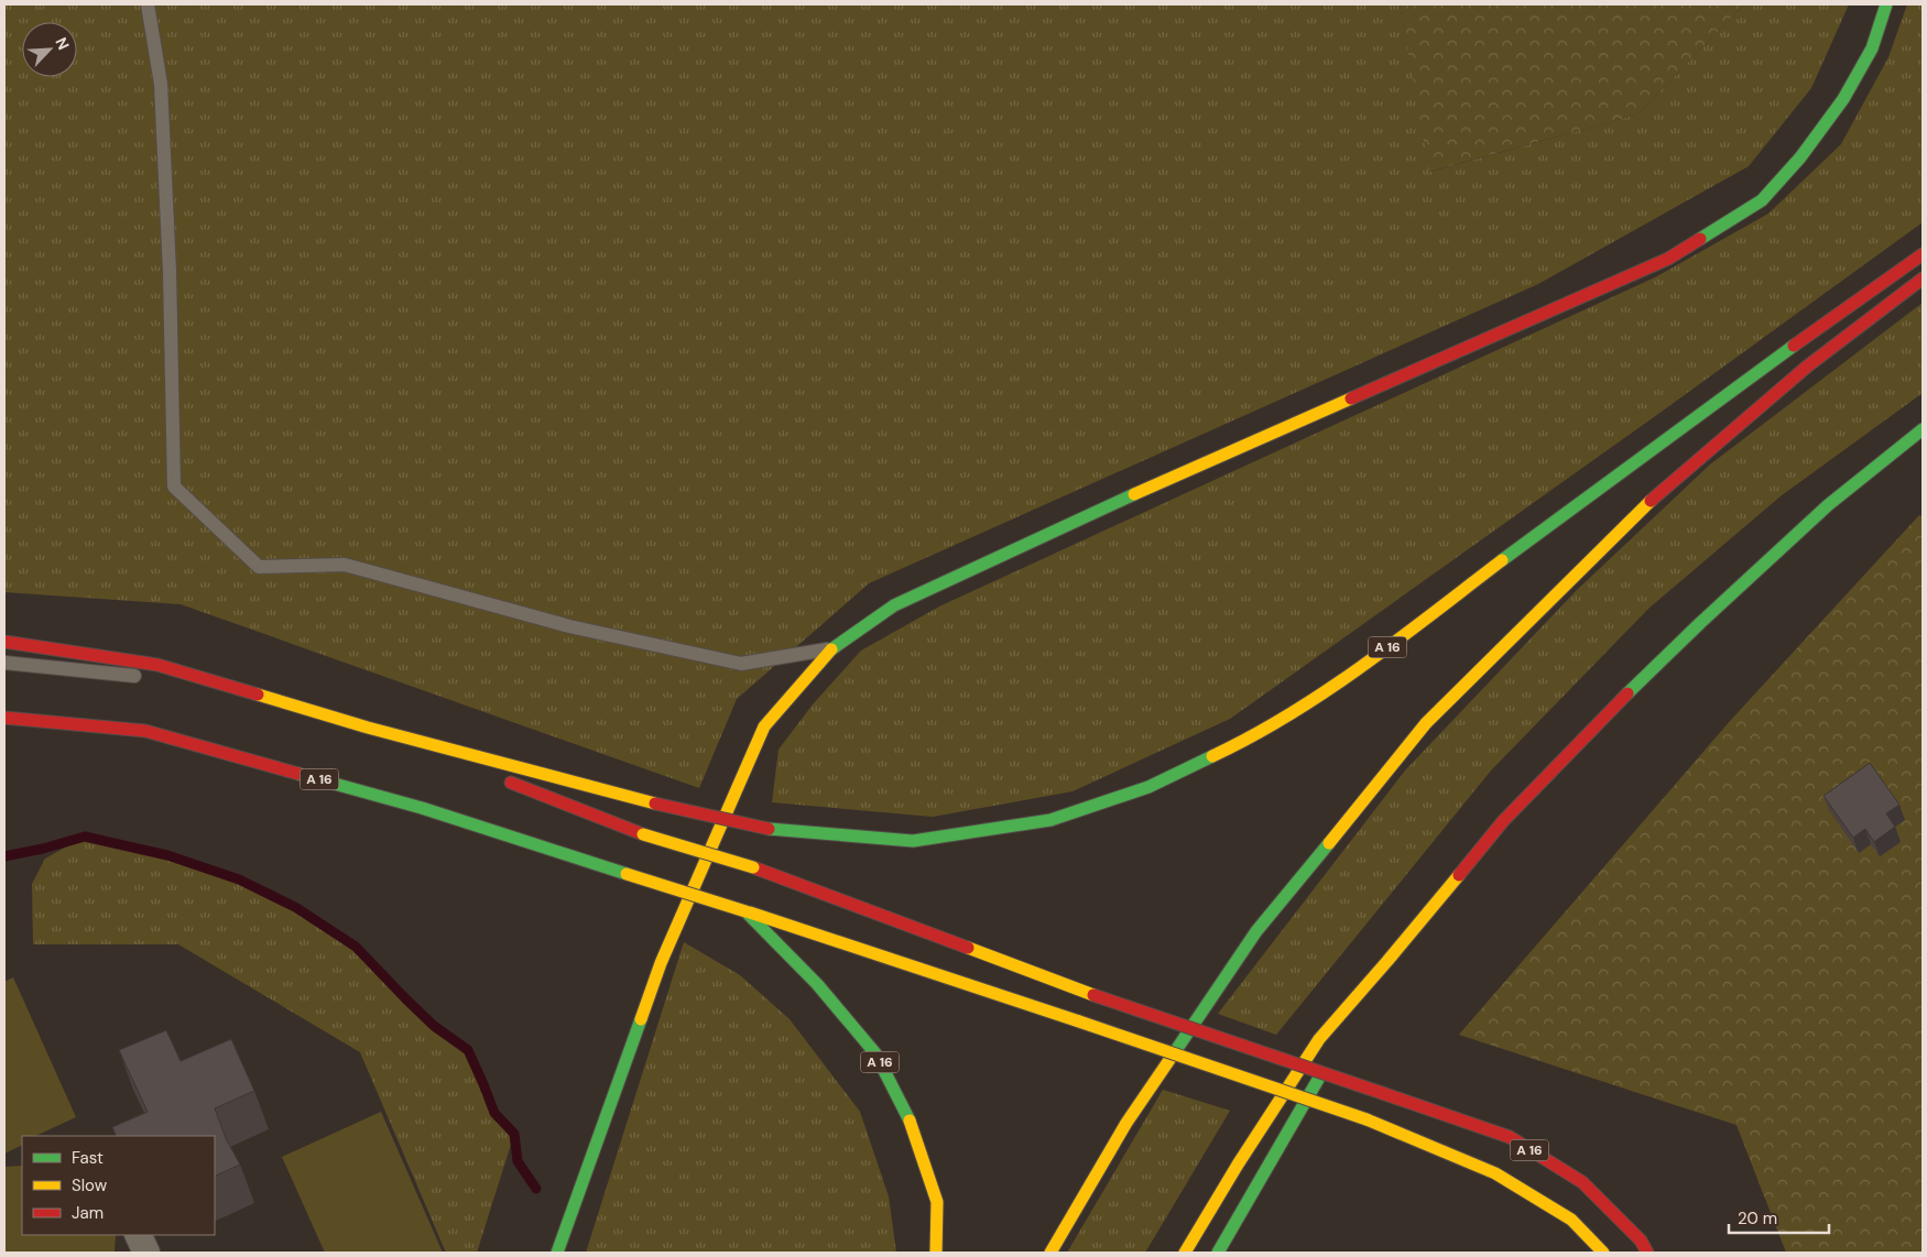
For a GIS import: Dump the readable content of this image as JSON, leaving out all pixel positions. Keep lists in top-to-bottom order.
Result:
{
  "streets": {
    "main road": ["A 16"]
  },
  "legend": ["Fast", "Slow", "Jam"],
  "scale_bar": "20 m",
  "north": "top right"
}
